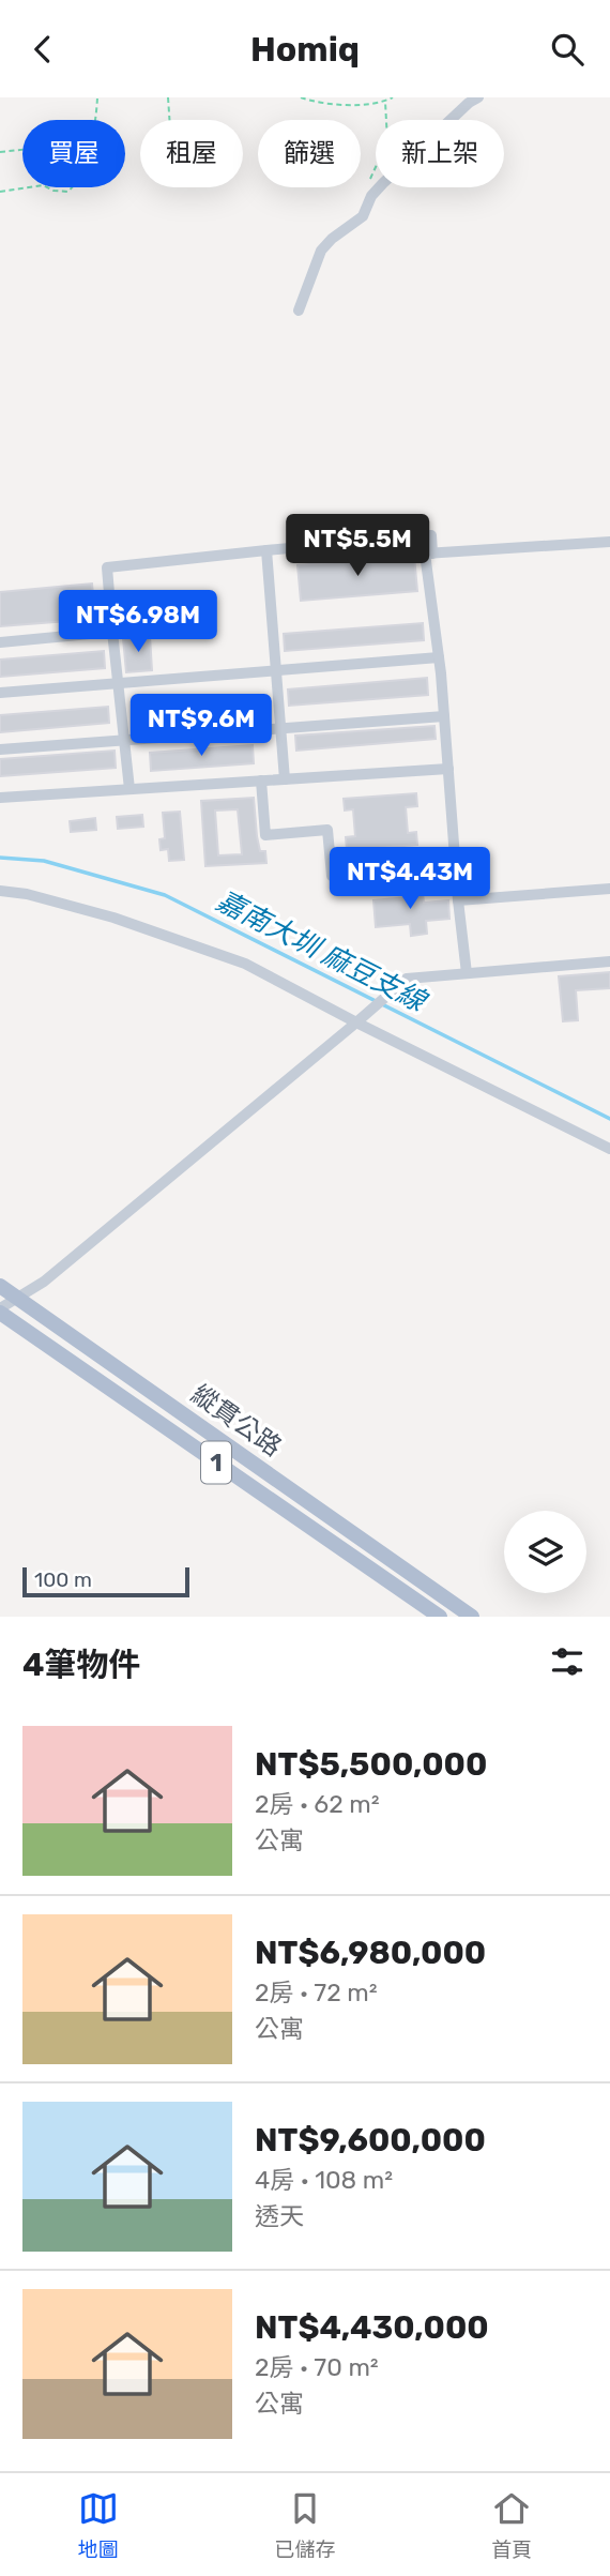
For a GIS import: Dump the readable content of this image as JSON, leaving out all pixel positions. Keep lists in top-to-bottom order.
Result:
{
  "streets": {
    "main road": ["縱貫公路", "1"]
  },
  "crossings": [
    ["縱貫公路", "1"]
  ],
  "water": ["嘉南大圳 麻豆支線"],
  "scale_bar": "100 m",
  "page": {
    "header": "Homiq",
    "chip": [
      "買屋",
      "租屋",
      "篩選",
      "新上架"
    ],
    "price": [
      "NT$5.5M",
      "NT$6.98M",
      "NT$9.6M",
      "NT$4.43M"
    ],
    "scale": "100 m",
    "heading": "4筆物件",
    "list": [
      {
        "name": "NT$5,500,000",
        "note": "2房 · 62 m² · 公寓"
      },
      {
        "name": "NT$6,980,000",
        "note": "2房 · 72 m² · 公寓"
      },
      {
        "name": "NT$9,600,000",
        "note": "4房 · 108 m² · 透天"
      },
      {
        "name": "NT$4,430,000",
        "note": "2房 · 70 m² · 公寓"
      }
    ],
    "tabs": ["地圖", "已儲存", "首頁"]
  }
}
